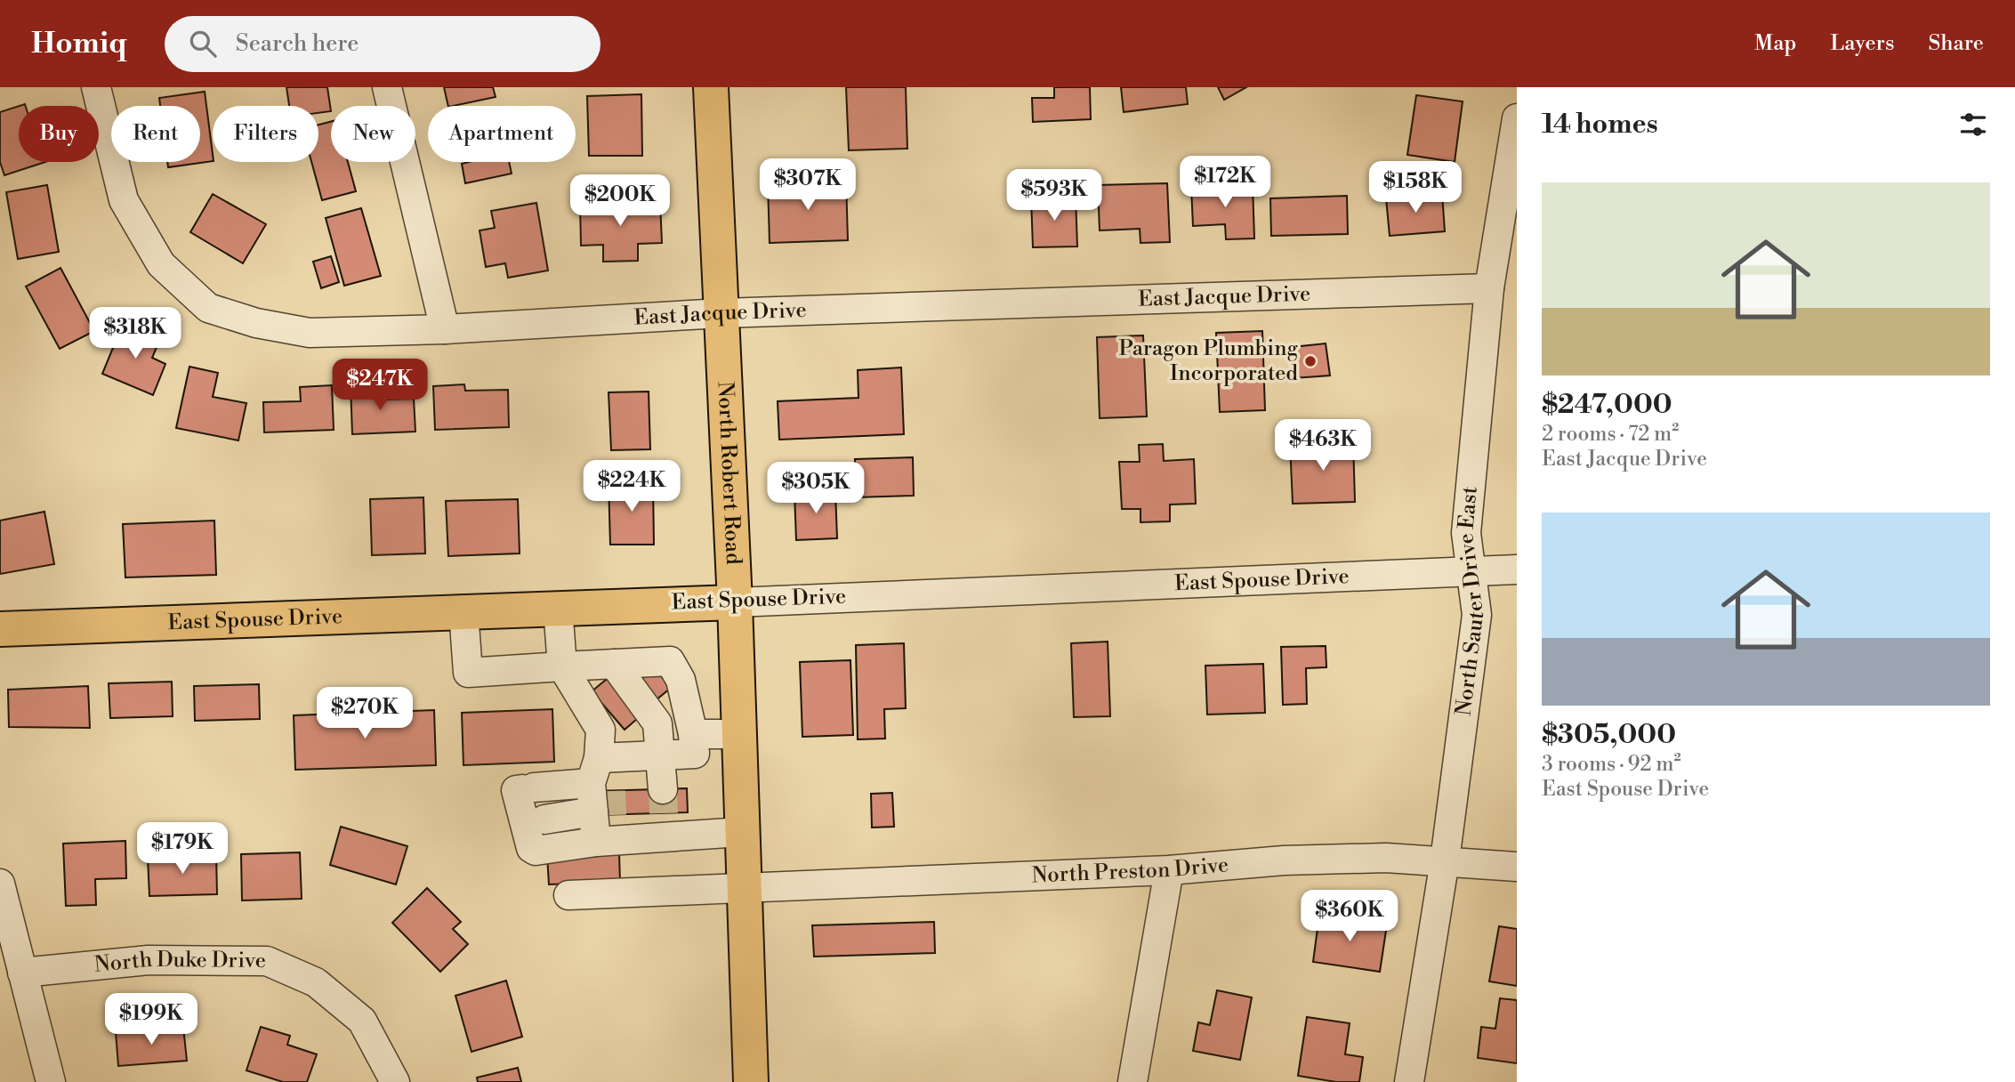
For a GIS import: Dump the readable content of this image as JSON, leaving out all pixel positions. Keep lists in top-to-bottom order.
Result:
{
  "streets": {
    "main road": ["North Robert Road", "East Spouse Drive"],
    "street": [
      "East Jacque Drive",
      "North Sauter Drive East",
      "North Preston Drive",
      "North Duke Drive"
    ]
  },
  "crossings": [
    ["East Jacque Drive", "North Robert Road"],
    ["East Jacque Drive", "North Sauter Drive East"],
    ["North Robert Road", "East Spouse Drive"],
    ["North Robert Road", "North Preston Drive"],
    ["East Spouse Drive", "North Sauter Drive East"],
    ["North Sauter Drive East", "North Preston Drive"]
  ],
  "places": ["Paragon Plumbing Incorporated"],
  "page": {
    "header": "Homiq",
    "search": "Search here",
    "nav": ["Map", "Layers", "Share"],
    "heading": "14 homes",
    "chip": [
      "Buy",
      "Rent",
      "Filters",
      "New",
      "Apartment"
    ],
    "price": [
      "$172K",
      "$307K",
      "$158K",
      "$593K",
      "$200K",
      "$318K",
      "$247K",
      "$463K",
      "$224K",
      "$305K",
      "$270K",
      "$179K",
      "$360K",
      "$199K"
    ],
    "list": [
      {
        "name": "$247,000",
        "note": "2 rooms · 72 m² · East Jacque Drive"
      },
      {
        "name": "$305,000",
        "note": "3 rooms · 92 m² · East Spouse Drive"
      }
    ]
  }
}
